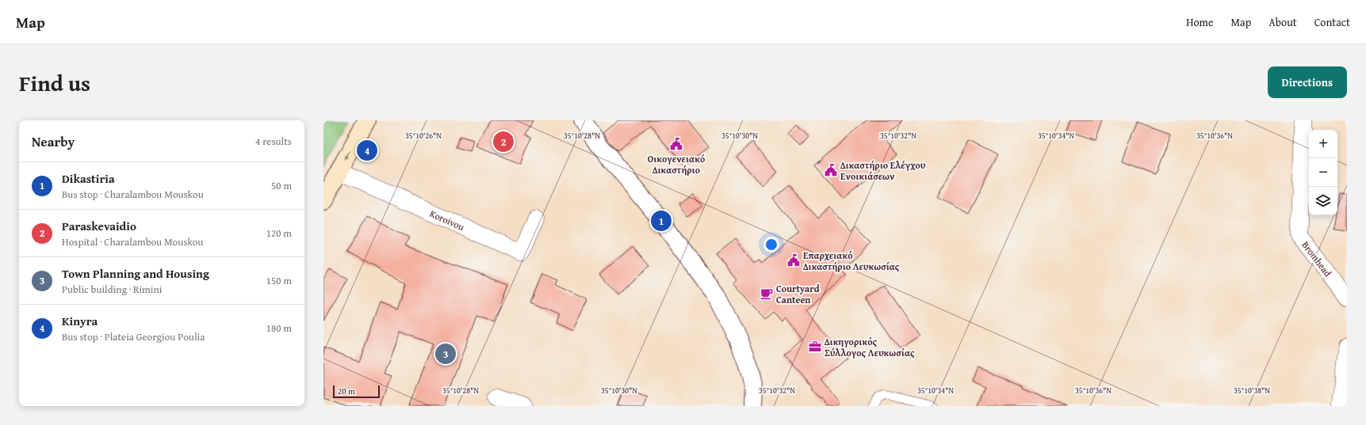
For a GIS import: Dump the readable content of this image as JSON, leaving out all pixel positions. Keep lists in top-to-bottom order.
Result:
{
  "streets": {
    "street": ["Koroivou", "Bromhead"]
  },
  "places": {
    "public building": ["Οικογενειακό Δικαστήριο", "Δικαστήριο Ελέγχου Ενοικιάσεων", "Επαρχειακό Δικαστήριο Λευκωσίας"],
    "cafe": ["Courtyard Canteen"],
    "office": ["Δικηγορικός Σύλλογος Λευκωσίας"]
  },
  "scale_bar": "20 m",
  "page": {
    "header": "Map",
    "nav": [
      "Home",
      "Map",
      "About",
      "Contact"
    ],
    "title": "Find us",
    "buttons": "Directions",
    "heading": ["Nearby", "4 results"],
    "map_buttons": ["+", "−"],
    "pins": [
      "2",
      "4",
      "1",
      "3"
    ],
    "list": [
      {
        "mark": "1",
        "name": "Dikastiria",
        "note": "Bus stop · Charalambou Mouskou",
        "value": "50 m"
      },
      {
        "mark": "2",
        "name": "Paraskevaidio",
        "note": "Hospital · Charalambou Mouskou",
        "value": "120 m"
      },
      {
        "mark": "3",
        "name": "Town Planning and Housing",
        "note": "Public building · Rimini",
        "value": "150 m"
      },
      {
        "mark": "4",
        "name": "Kinyra",
        "note": "Bus stop · Plateia Georgiou Poulia",
        "value": "180 m"
      }
    ],
    "scale": "20 m"
  },
  "coordinates": [
    "35°10'26\"N",
    "35°10'28\"N",
    "35°10'34\"N",
    "35°10'36\"N",
    "35°10'30\"N",
    "35°10'32\"N",
    "35°10'38\"N"
  ]
}
